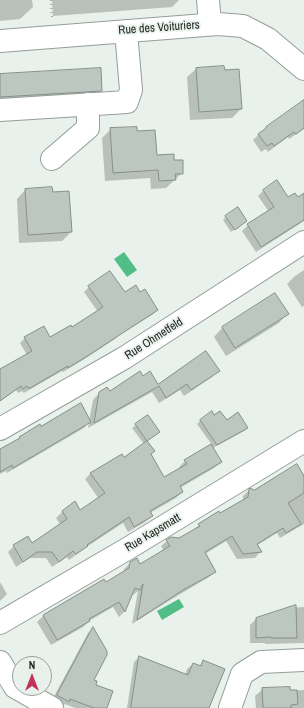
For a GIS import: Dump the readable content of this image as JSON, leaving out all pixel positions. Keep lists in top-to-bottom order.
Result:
{
  "streets": {
    "street": ["Rue des Voituriers", "Rue Ohmetfeld", "Rue Kapsmatt"]
  },
  "north": "top"
}
